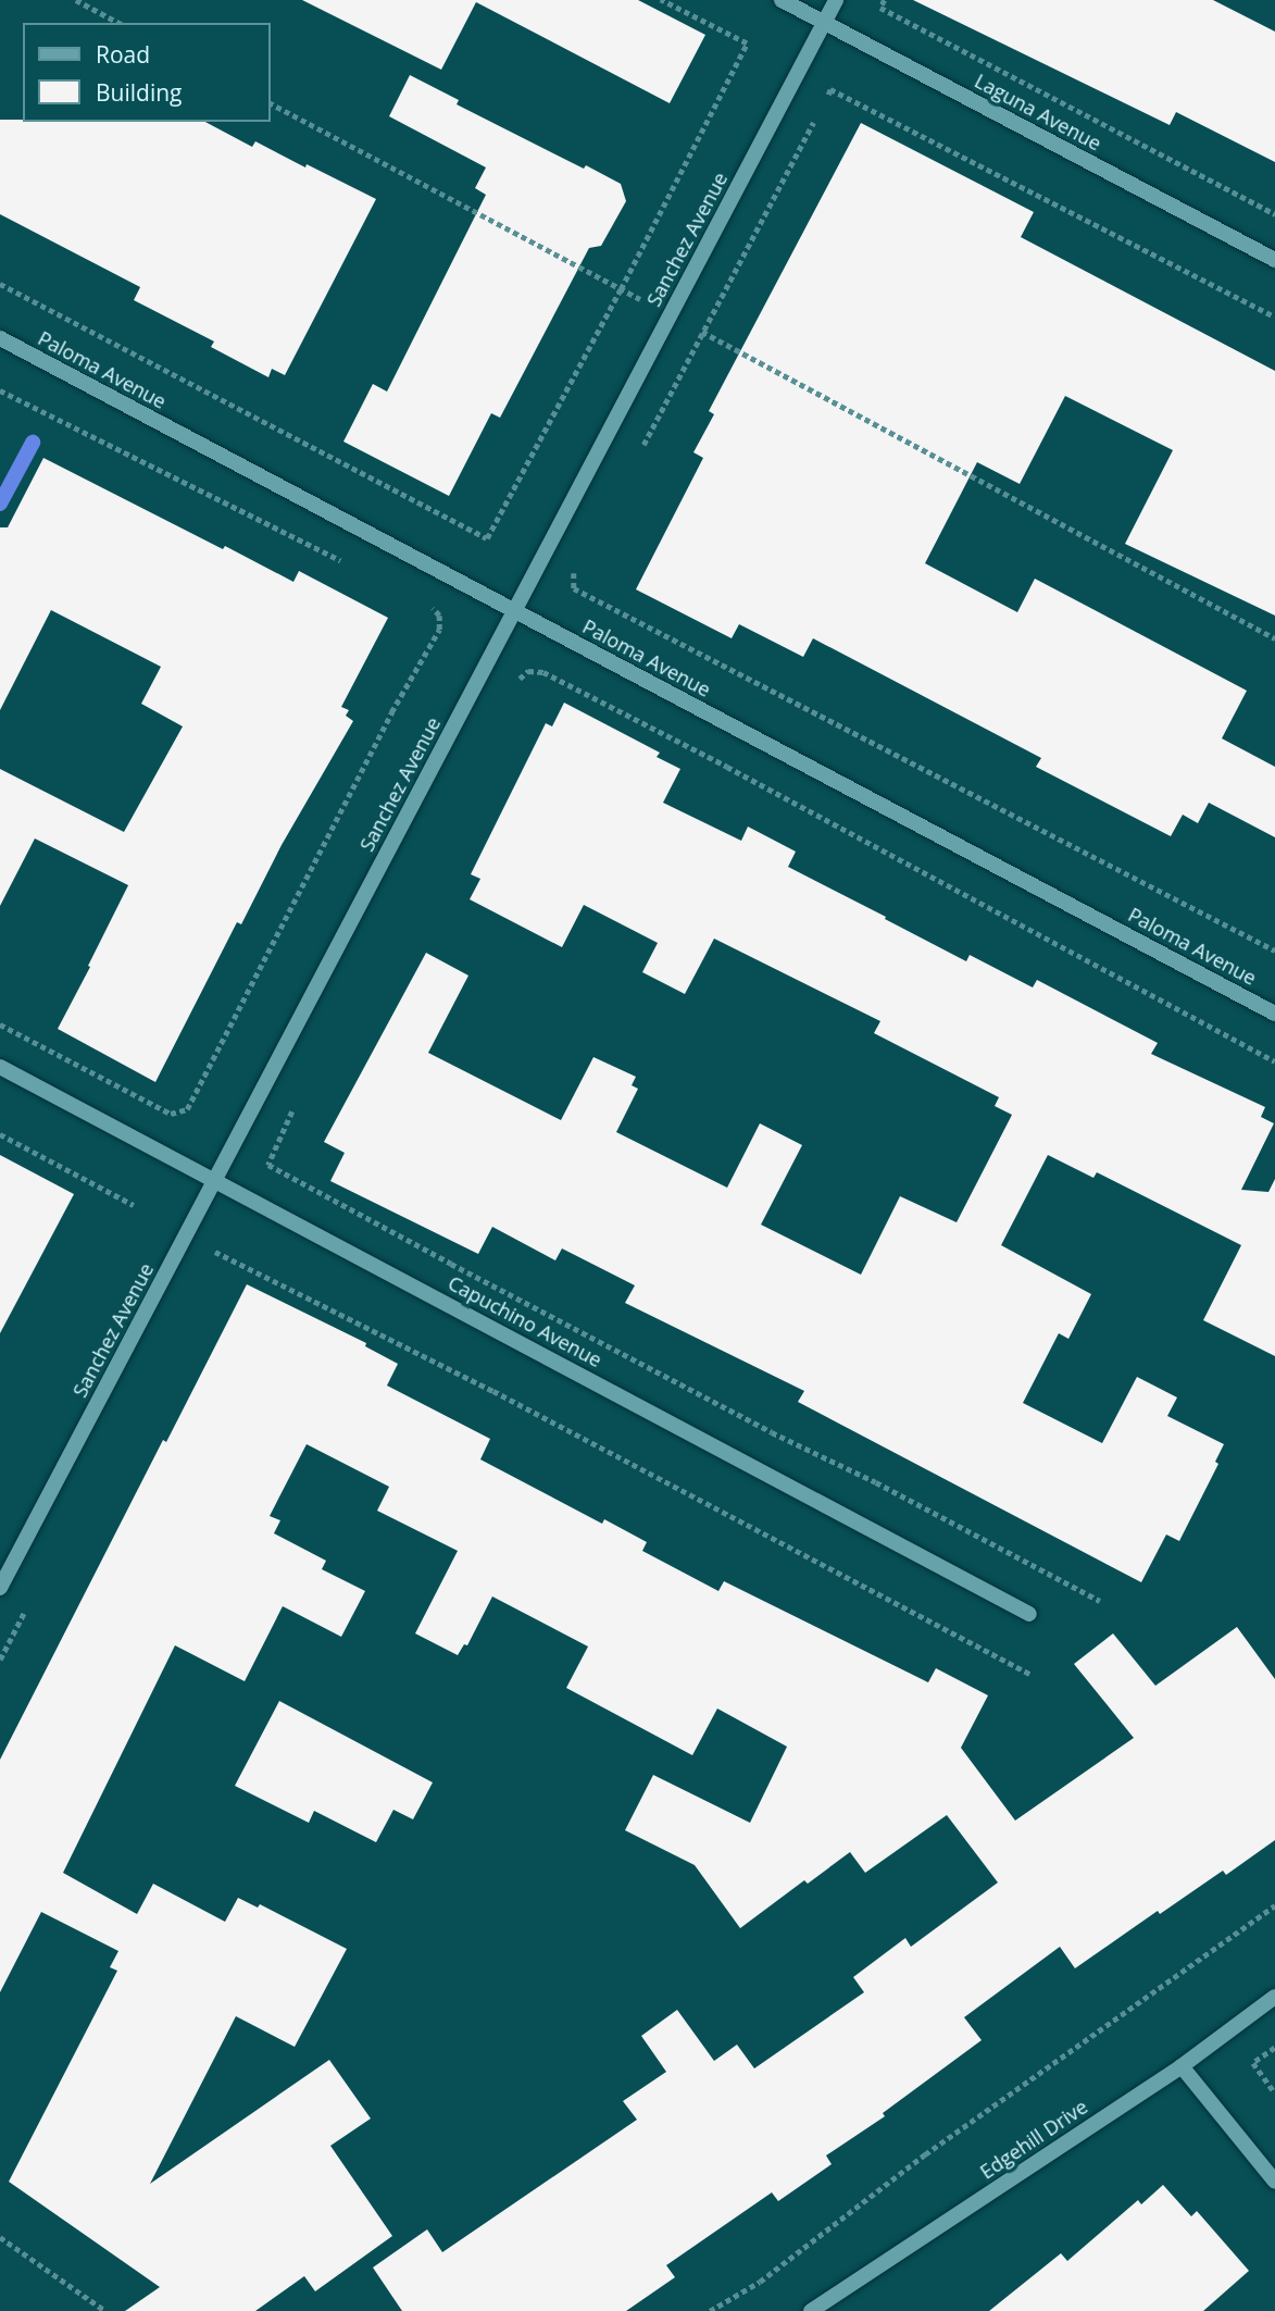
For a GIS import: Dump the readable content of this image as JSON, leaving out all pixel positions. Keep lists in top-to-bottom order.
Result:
{
  "streets": {
    "street": [
      "Laguna Avenue",
      "Sanchez Avenue",
      "Paloma Avenue",
      "Capuchino Avenue",
      "Edgehill Drive"
    ]
  },
  "crossings": [
    ["Laguna Avenue", "Sanchez Avenue"],
    ["Sanchez Avenue", "Paloma Avenue"],
    ["Sanchez Avenue", "Capuchino Avenue"]
  ],
  "legend": ["Road", "Building"]
}
